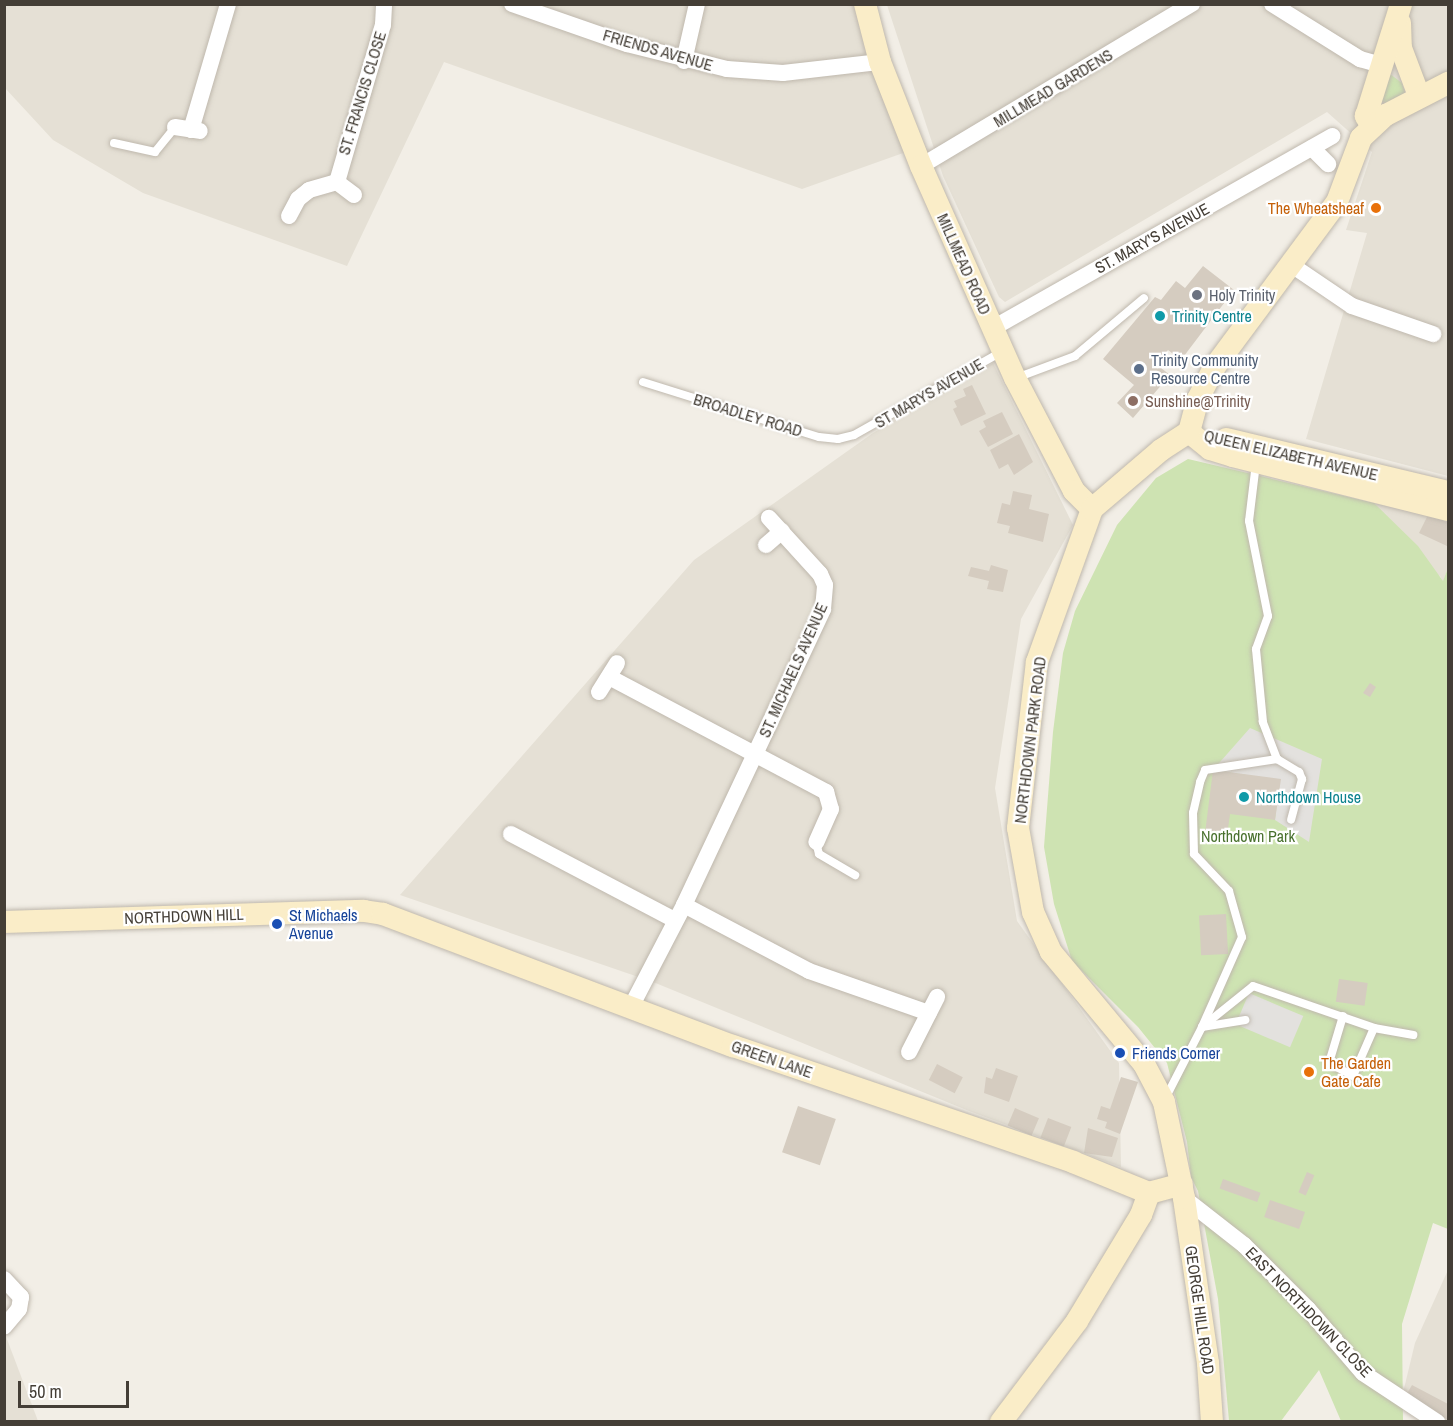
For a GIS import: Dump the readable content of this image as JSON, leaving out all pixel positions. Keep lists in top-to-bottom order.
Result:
{
  "streets": {
    "main road": [
      "MILLMEAD ROAD",
      "QUEEN ELIZABETH AVENUE",
      "NORTHDOWN PARK ROAD",
      "NORTHDOWN HILL",
      "GREEN LANE",
      "GEORGE HILL ROAD"
    ],
    "street": [
      "FRIENDS AVENUE",
      "MILLMEAD GARDENS",
      "ST. FRANCIS CLOSE",
      "ST. MARY'S AVENUE",
      "ST. MICHAELS AVENUE",
      "EAST NORTHDOWN CLOSE"
    ],
    "lane": ["ST MARYS AVENUE", "BROADLEY ROAD"]
  },
  "crossings": [
    ["FRIENDS AVENUE", "MILLMEAD ROAD"],
    ["MILLMEAD GARDENS", "MILLMEAD ROAD"],
    ["ST. MARY'S AVENUE", "MILLMEAD ROAD"],
    ["MILLMEAD ROAD", "ST MARYS AVENUE"],
    ["MILLMEAD ROAD", "NORTHDOWN PARK ROAD"],
    ["ST MARYS AVENUE", "BROADLEY ROAD"],
    ["QUEEN ELIZABETH AVENUE", "NORTHDOWN PARK ROAD"],
    ["ST. MICHAELS AVENUE", "GREEN LANE"],
    ["NORTHDOWN PARK ROAD", "GEORGE HILL ROAD"],
    ["NORTHDOWN PARK ROAD", "EAST NORTHDOWN CLOSE"],
    ["NORTHDOWN HILL", "GREEN LANE"],
    ["GEORGE HILL ROAD", "EAST NORTHDOWN CLOSE"]
  ],
  "parks": ["Northdown Park"],
  "places": [
    "The Wheatsheaf",
    "Holy Trinity",
    "Trinity Centre",
    "Trinity Community Resource Centre",
    "Sunshine@Trinity",
    "Northdown House",
    "St Michaels Avenue",
    "Friends Corner",
    "The Garden Gate Cafe"
  ],
  "scale_bar": "50 m"
}
